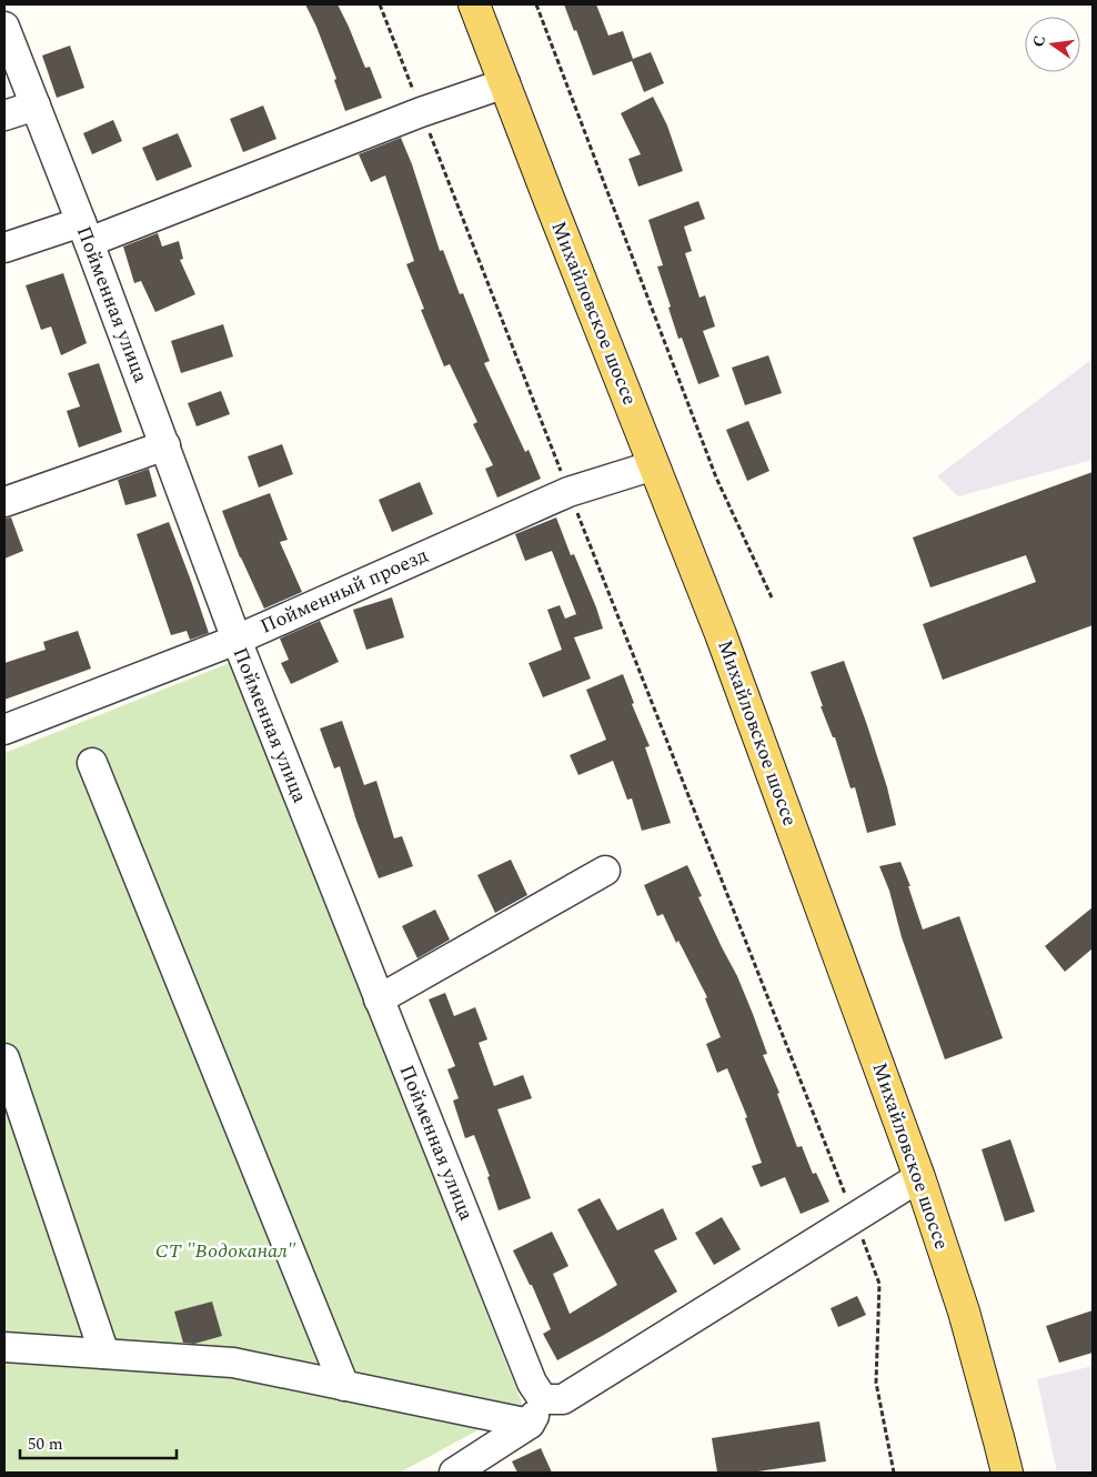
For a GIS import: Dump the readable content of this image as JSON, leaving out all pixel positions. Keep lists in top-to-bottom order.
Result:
{
  "streets": {
    "main road": ["Михайловское шоссе"],
    "street": ["Пойменная улица", "Пойменный проезд"]
  },
  "crossings": [
    ["Пойменная улица", "Пойменный проезд"],
    ["Михайловское шоссе", "Пойменный проезд"]
  ],
  "parks": ["СТ \"Водоканал\""],
  "scale_bar": "50 m",
  "north": "left"
}
